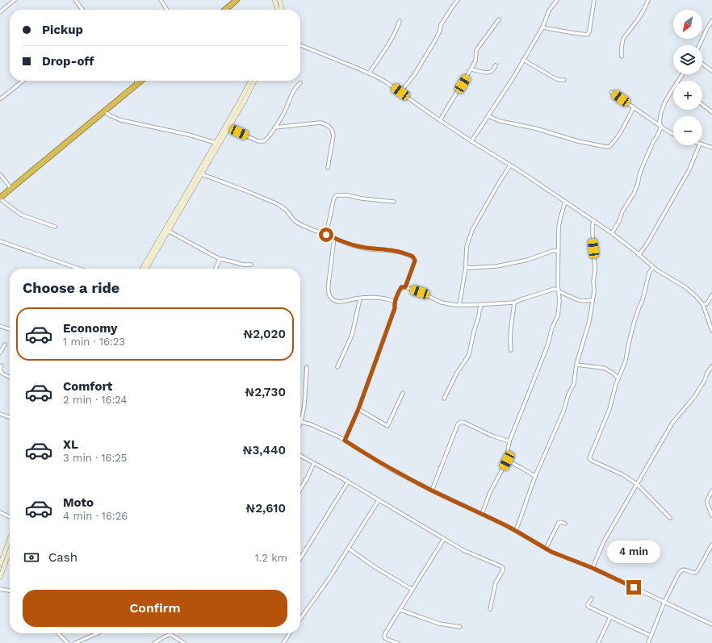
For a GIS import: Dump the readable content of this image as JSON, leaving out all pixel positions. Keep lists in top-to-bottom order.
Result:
{
  "north": "bottom left",
  "page": {
    "map_buttons": ["+", "−"],
    "banner": ["Pickup", "Drop-off"],
    "heading": "Choose a ride",
    "list": [
      {
        "name": "Economy",
        "note": "1 min · 16:23",
        "value": "₦2,020"
      },
      {
        "name": "Comfort",
        "note": "2 min · 16:24",
        "value": "₦2,730"
      },
      {
        "name": "XL",
        "note": "3 min · 16:25",
        "value": "₦3,440"
      },
      {
        "name": "Moto",
        "note": "4 min · 16:26",
        "value": "₦2,610"
      }
    ],
    "pay": ["Cash", "1.2 km"],
    "bubble": "4 min",
    "buttons": "Confirm"
  }
}
